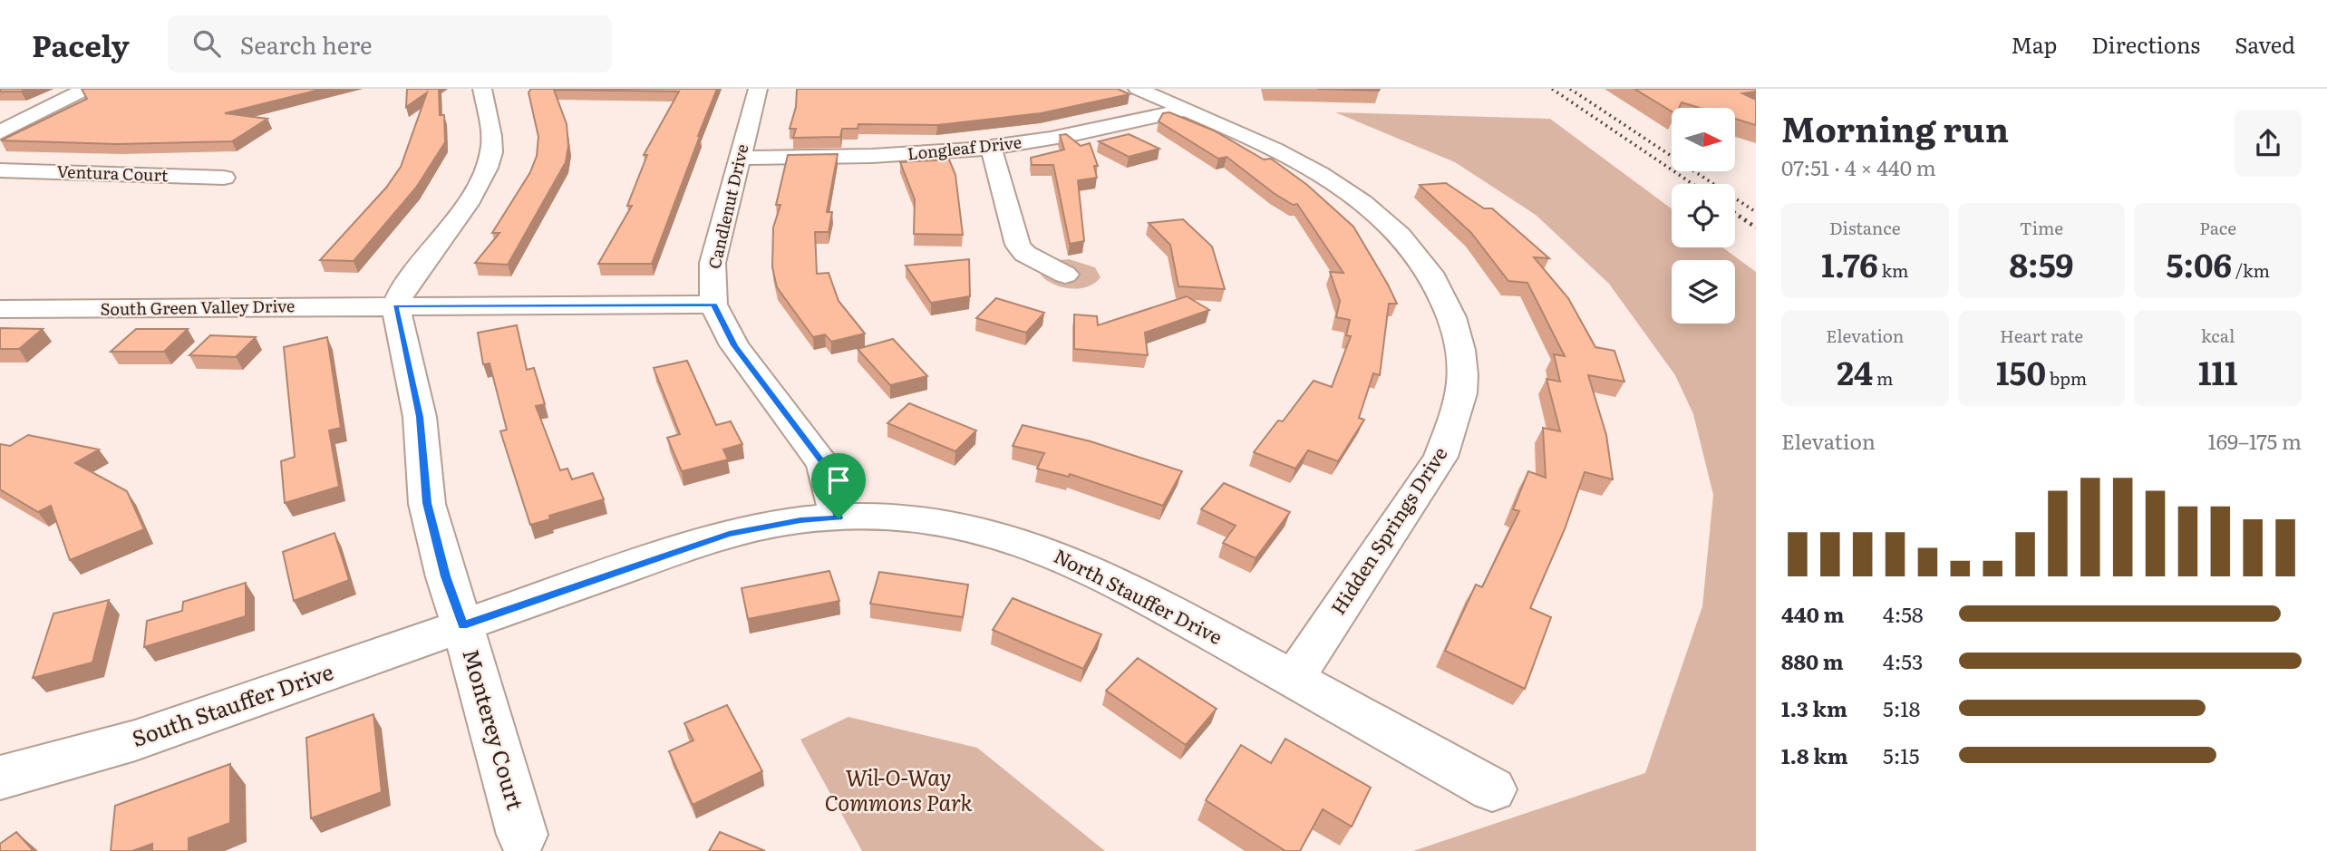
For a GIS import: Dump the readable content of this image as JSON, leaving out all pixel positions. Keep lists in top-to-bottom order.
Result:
{
  "streets": {
    "street": [
      "Longleaf Drive",
      "Ventura Court",
      "Candlenut Drive",
      "South Green Valley Drive",
      "Hidden Springs Drive",
      "North Stauffer Drive",
      "South Stauffer Drive",
      "Monterey Court"
    ]
  },
  "crossings": [
    ["Longleaf Drive", "Candlenut Drive"],
    ["Longleaf Drive", "Hidden Springs Drive"],
    ["Candlenut Drive", "South Green Valley Drive"],
    ["Candlenut Drive", "North Stauffer Drive"],
    ["South Green Valley Drive", "Monterey Court"],
    ["Hidden Springs Drive", "North Stauffer Drive"],
    ["North Stauffer Drive", "South Stauffer Drive"],
    ["North Stauffer Drive", "Monterey Court"],
    ["South Stauffer Drive", "Monterey Court"]
  ],
  "parks": ["Wil-O-Way Commons Park"],
  "north": "right",
  "page": {
    "header": "Pacely",
    "search": "Search here",
    "nav": ["Map", "Directions", "Saved"],
    "heading": ["Morning run", "07:51 · 4 × 440 m"],
    "stats": [
      ["Distance", "1.76 km"],
      ["Time", "8:59"],
      ["Pace", "5:06 /km"],
      ["Elevation", "24 m"],
      ["Heart rate", "150 bpm"],
      ["kcal", "111"]
    ],
    "chart": ["Elevation", "169–175 m"],
    "list": [
      {
        "name": "440 m",
        "note": "4:58"
      },
      {
        "name": "880 m",
        "note": "4:53"
      },
      {
        "name": "1.3 km",
        "note": "5:18"
      },
      {
        "name": "1.8 km",
        "note": "5:15"
      }
    ]
  }
}
